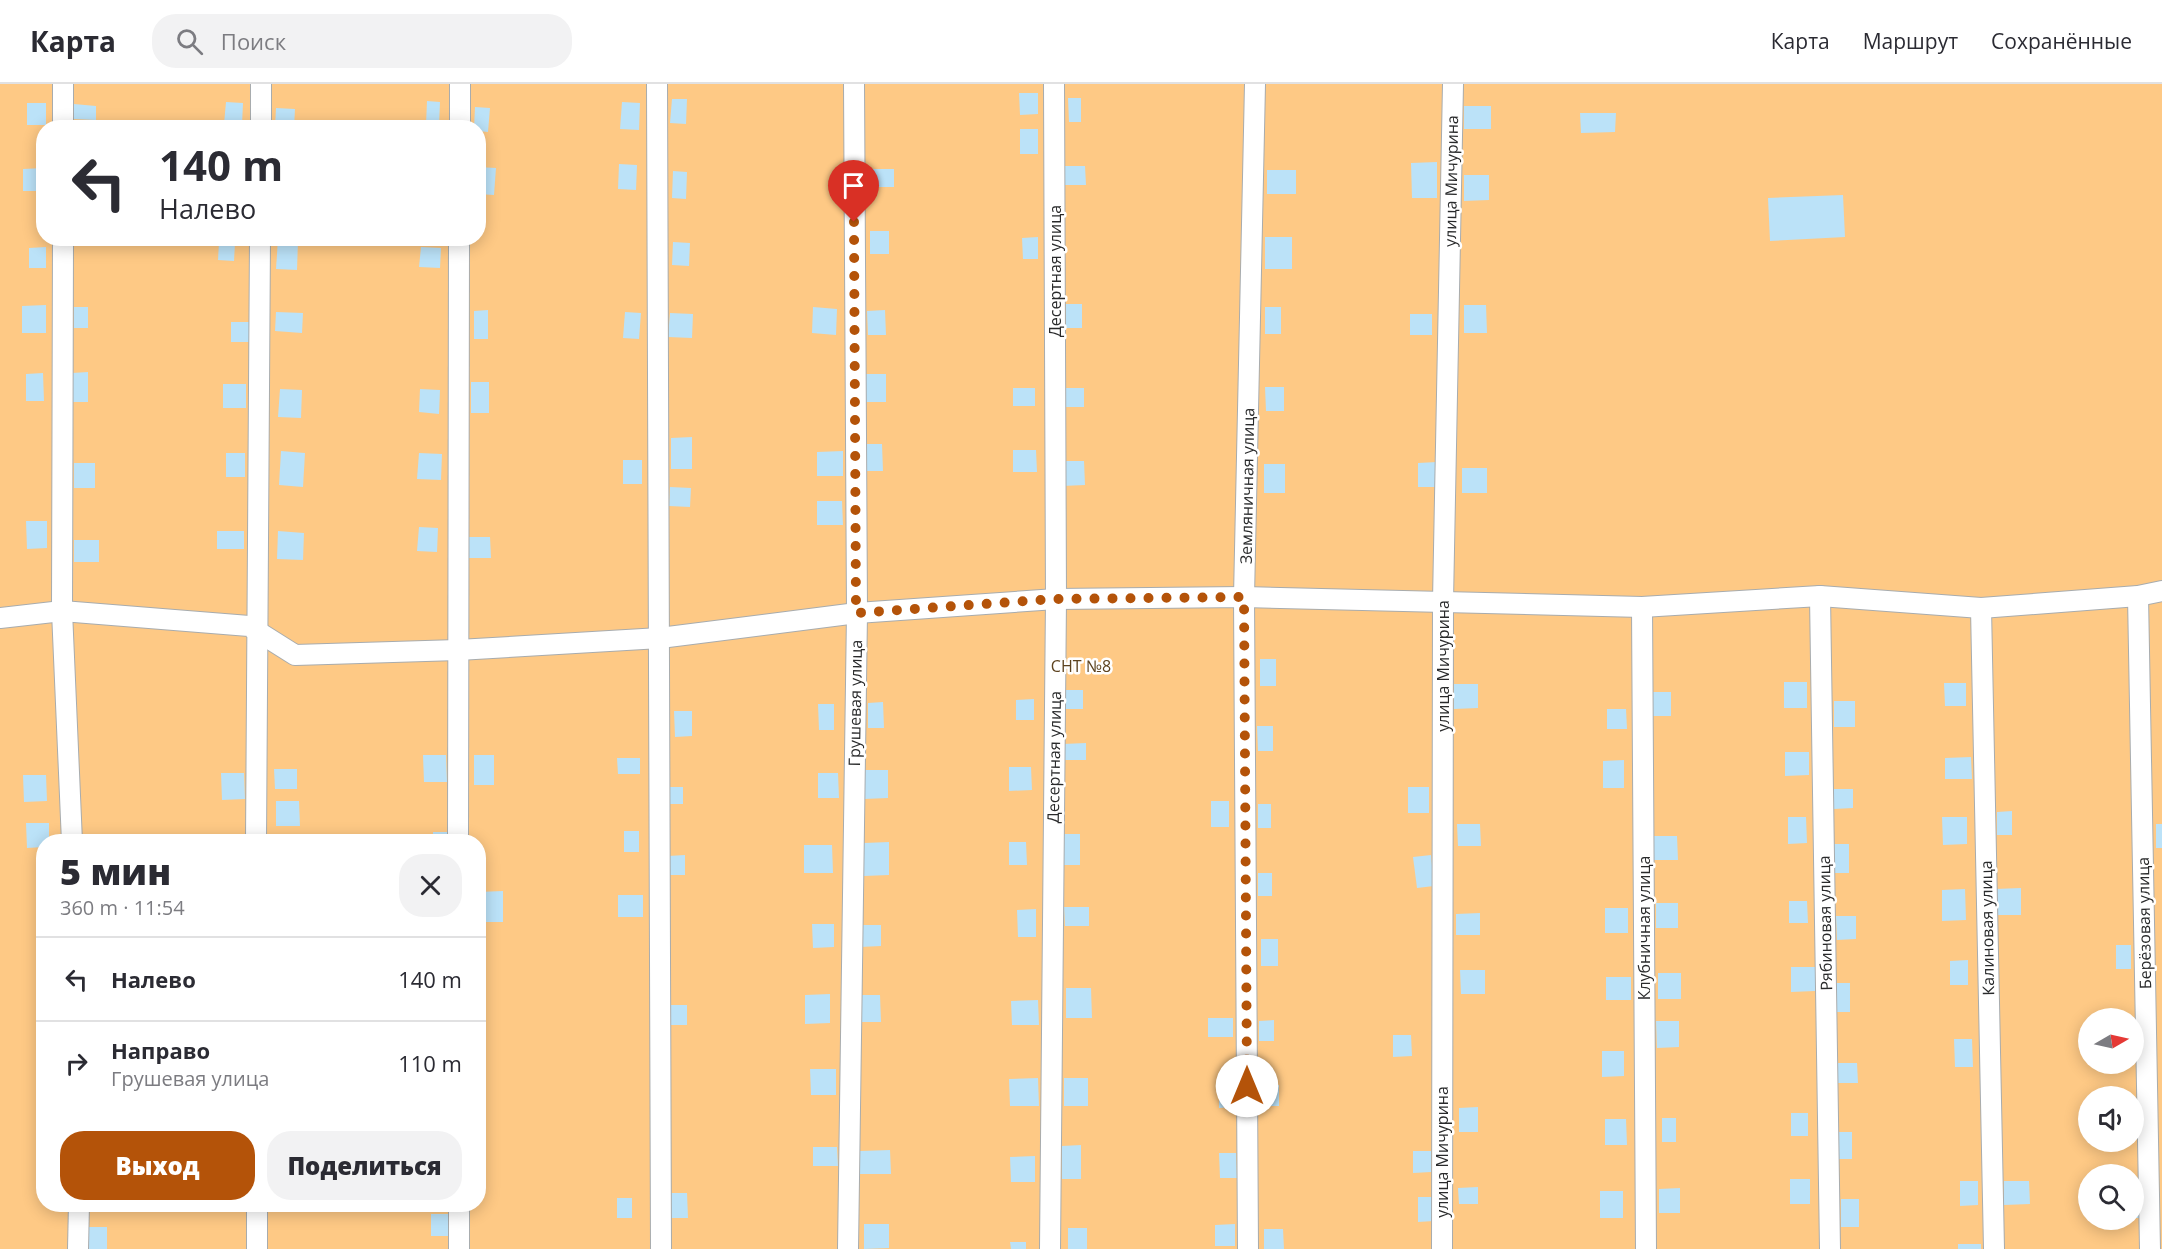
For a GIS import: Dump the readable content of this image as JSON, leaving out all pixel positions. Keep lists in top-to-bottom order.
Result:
{
  "streets": {
    "street": [
      "улица Мичурина",
      "Десертная улица",
      "Земляничная улица",
      "Грушевая улица",
      "Рябиновая улица",
      "Берёзовая улица",
      "Клубничная улица",
      "Калиновая улица"
    ]
  },
  "parks": ["СНТ №8"],
  "north": "right",
  "page": {
    "header": "Карта",
    "search": "Поиск",
    "nav": ["Карта", "Маршрут", "Сохранённые"],
    "turn": ["140 m", "Налево"],
    "heading": ["5 мин", "360 m · 11:54"],
    "list": [
      {
        "name": "Налево",
        "value": "140 m"
      },
      {
        "name": "Направо",
        "note": "Грушевая улица",
        "value": "110 m"
      }
    ],
    "buttons": ["Выход", "Поделиться"]
  }
}
